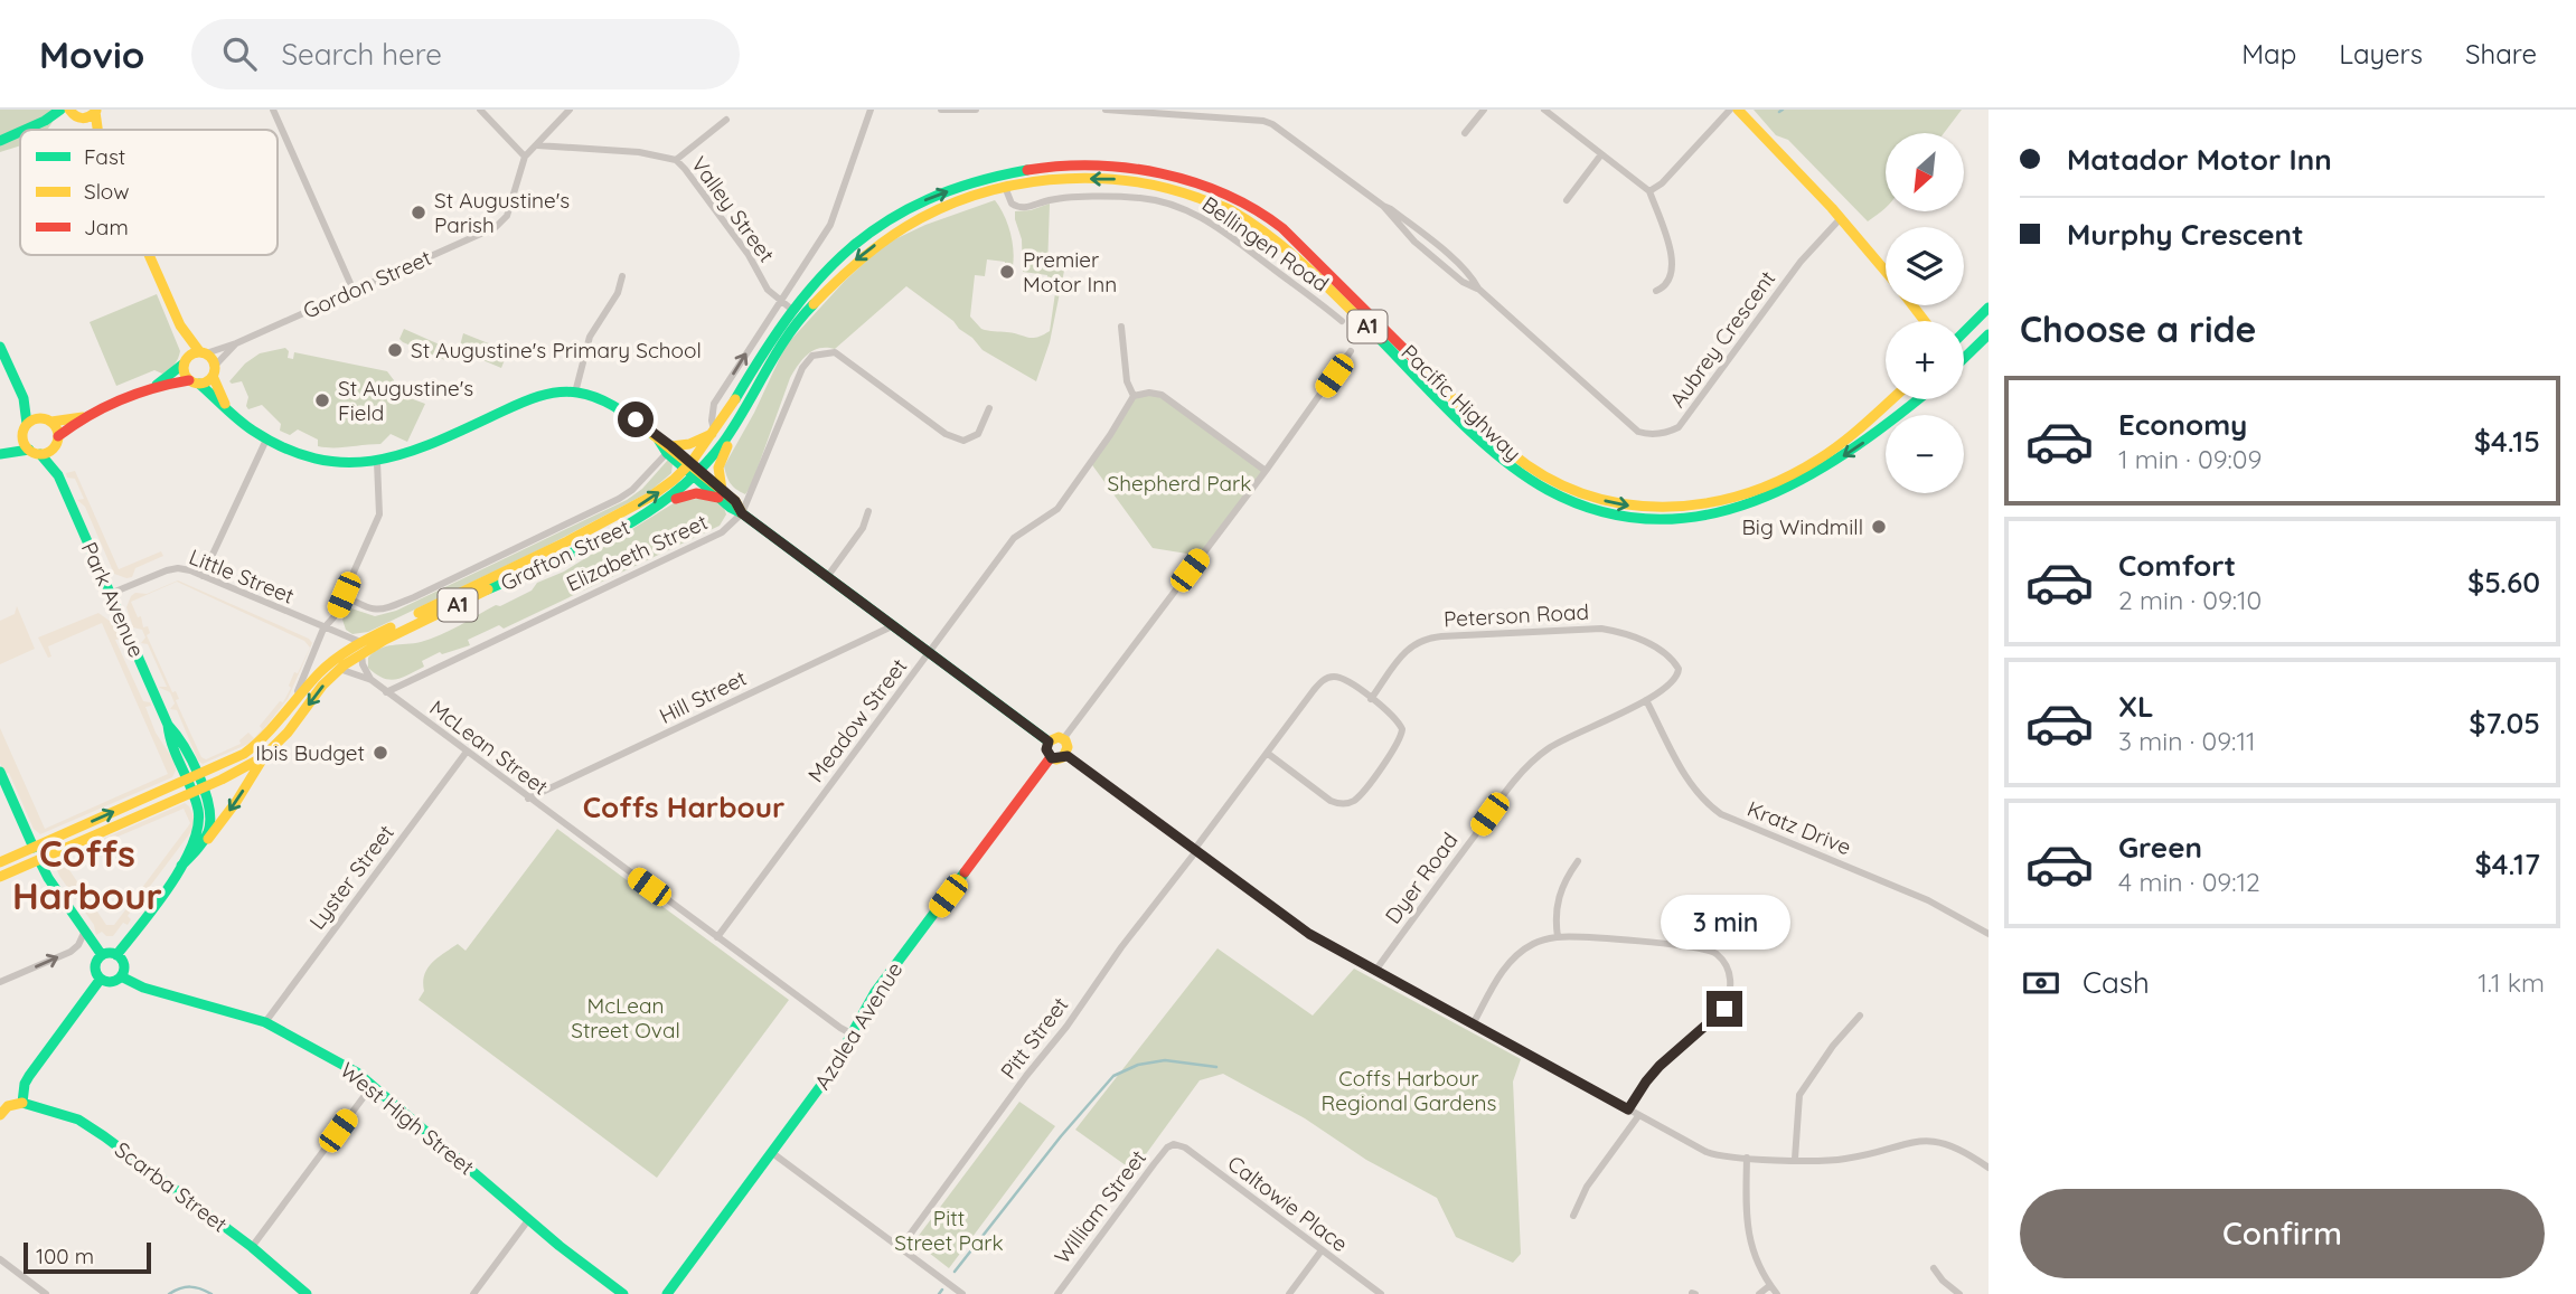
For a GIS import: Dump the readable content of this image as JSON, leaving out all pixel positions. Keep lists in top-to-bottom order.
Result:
{
  "streets": {
    "main road": [
      "A1",
      "Pacific Highway",
      "Grafton Street",
      "Park Avenue",
      "Azalea Avenue",
      "West High Street",
      "Scarba Street"
    ],
    "street": [
      "Valley Street",
      "Bellingen Road",
      "Gordon Street",
      "Aubrey Crescent",
      "Elizabeth Street",
      "Little Street",
      "Peterson Road",
      "Hill Street",
      "Meadow Street",
      "McLean Street",
      "Kratz Drive",
      "Lyster Street",
      "Dyer Road",
      "Pitt Street",
      "Caltowie Place",
      "William Street"
    ]
  },
  "crossings": [
    ["Valley Street", "Pacific Highway"],
    ["Valley Street", "Grafton Street"],
    ["Bellingen Road", "Pacific Highway"],
    ["Pacific Highway", "Grafton Street"],
    ["Elizabeth Street", "McLean Street"],
    ["Grafton Street", "Little Street"],
    ["Grafton Street", "Park Avenue"],
    ["Grafton Street", "McLean Street"],
    ["Little Street", "Park Avenue"],
    ["Peterson Road", "Kratz Drive"],
    ["Peterson Road", "Dyer Road"],
    ["Peterson Road", "Pitt Street"],
    ["Hill Street", "McLean Street"],
    ["Meadow Street", "McLean Street"],
    ["McLean Street", "Lyster Street"],
    ["McLean Street", "Azalea Avenue"],
    ["Kratz Drive", "Dyer Road"],
    ["Lyster Street", "West High Street"],
    ["Caltowie Place", "William Street"]
  ],
  "districts": ["Coffs Harbour", "Coffs Harbour"],
  "parks": [
    "Shepherd Park",
    "McLean Street Oval",
    "Coffs Harbour Regional Gardens",
    "Pitt Street Park"
  ],
  "places": [
    "St Augustine's Parish",
    "Premier Motor Inn",
    "St Augustine's Primary School",
    "St Augustine's Field",
    "Big Windmill",
    "Ibis Budget"
  ],
  "legend": ["Fast", "Slow", "Jam"],
  "scale_bar": "100 m",
  "north": "bottom left",
  "page": {
    "header": "Movio",
    "search": "Search here",
    "nav": ["Map", "Layers", "Share"],
    "banner": ["Matador Motor Inn", "Murphy Crescent"],
    "map_buttons": ["+", "−"],
    "heading": "Choose a ride",
    "list": [
      {
        "name": "Economy",
        "note": "1 min · 09:09",
        "value": "$4.15"
      },
      {
        "name": "Comfort",
        "note": "2 min · 09:10",
        "value": "$5.60"
      },
      {
        "name": "XL",
        "note": "3 min · 09:11",
        "value": "$7.05"
      },
      {
        "name": "Green",
        "note": "4 min · 09:12",
        "value": "$4.17"
      }
    ],
    "bubble": "3 min",
    "pay": ["Cash", "1.1 km"],
    "buttons": "Confirm",
    "scale": "100 m"
  }
}
